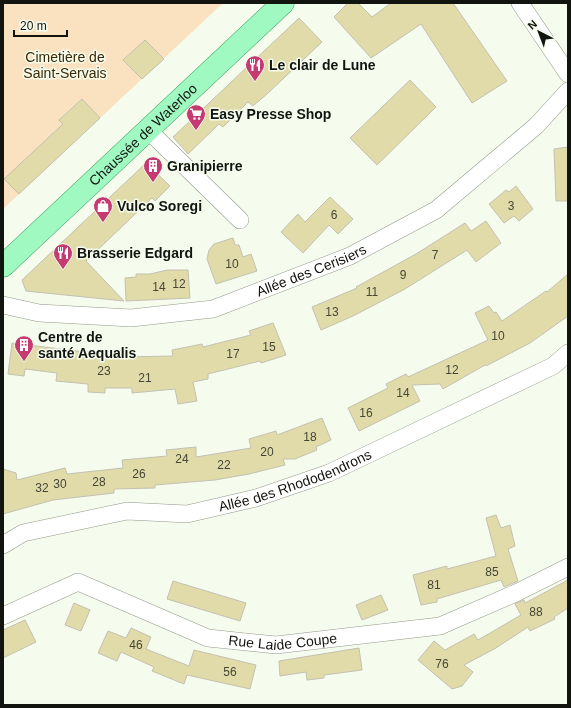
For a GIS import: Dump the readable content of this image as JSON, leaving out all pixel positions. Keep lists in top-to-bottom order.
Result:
{
  "streets": {
    "main road": ["Chaussée de Waterloo"],
    "street": ["Allée des Cerisiers", "Allée des Rhododendrons", "Rue Laide Coupe"]
  },
  "parks": ["Cimetière de Saint-Servais"],
  "places": {
    "restaurant": ["Le clair de Lune", "Brasserie Edgard"],
    "supermarket": ["Easy Presse Shop"],
    "building": ["Granipierre", "Centre de santé Aequalis"],
    "shop": ["Vulco Soregi"]
  },
  "house_numbers": [
    "3",
    "6",
    "7",
    "10",
    "9",
    "12",
    "14",
    "11",
    "13",
    "10",
    "15",
    "17",
    "12",
    "23",
    "21",
    "14",
    "16",
    "18",
    "20",
    "24",
    "22",
    "26",
    "28",
    "30",
    "32",
    "85",
    "81",
    "88",
    "46",
    "76",
    "56"
  ],
  "scale_bar": "20 m",
  "north": "top left"
}
